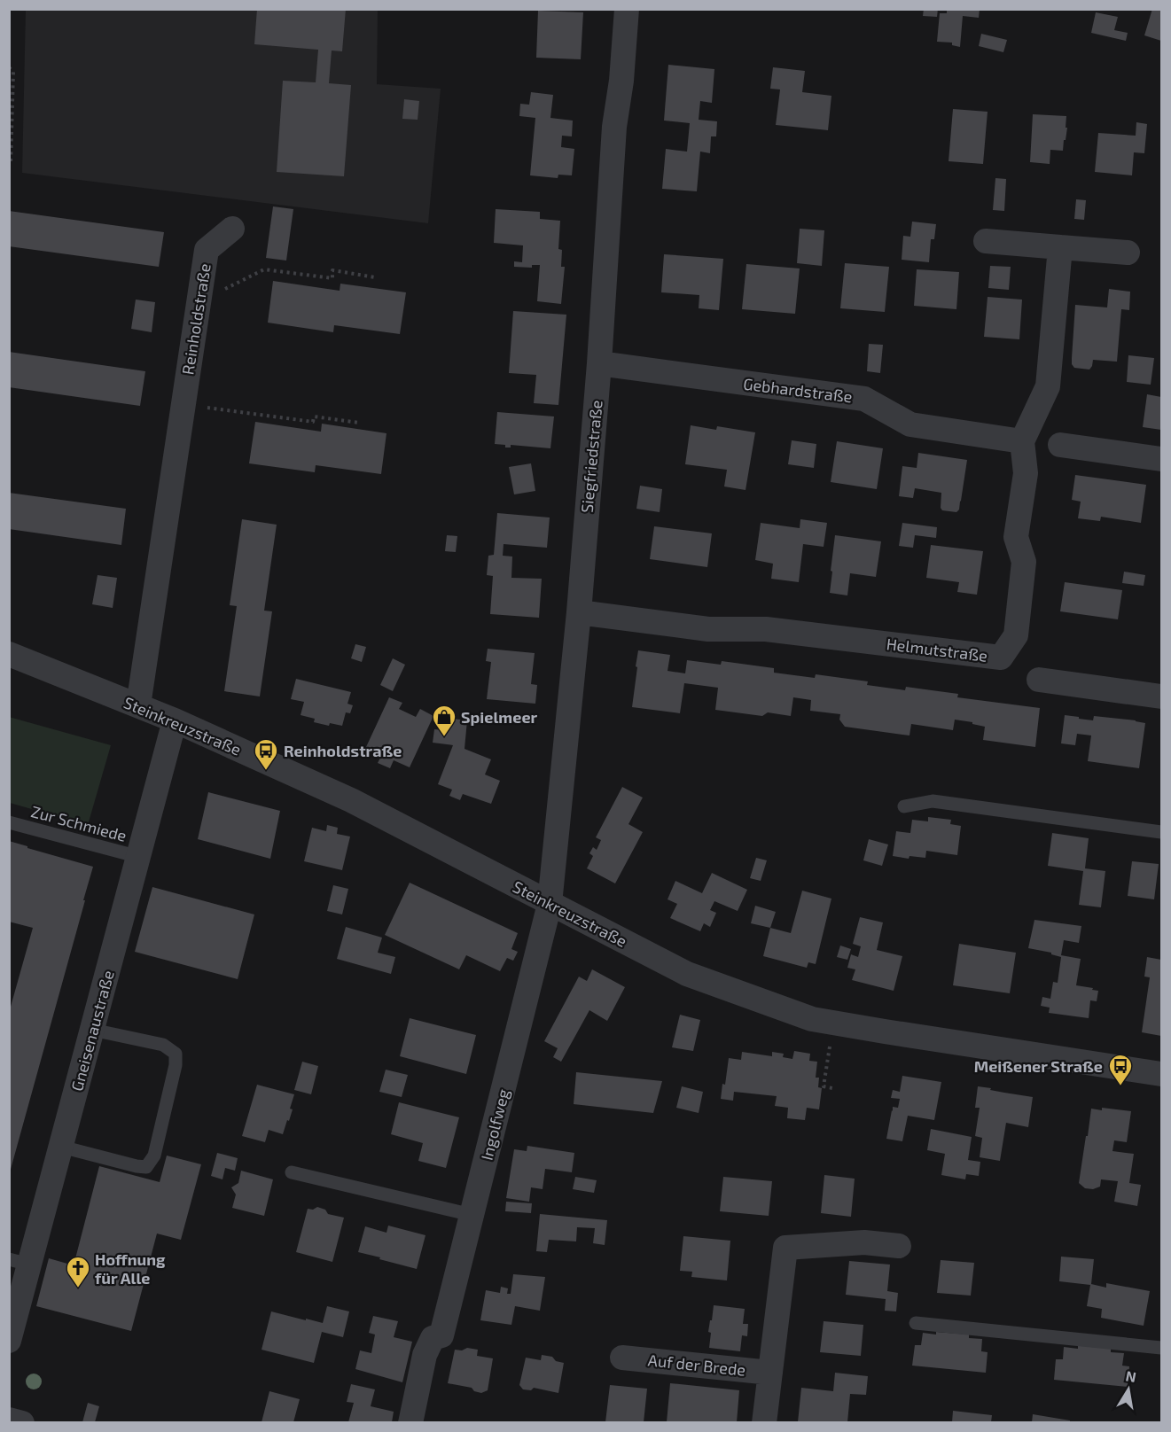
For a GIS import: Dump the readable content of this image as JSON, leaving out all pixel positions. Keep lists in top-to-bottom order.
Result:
{
  "streets": {
    "street": [
      "Reinholdstraße",
      "Gebhardstraße",
      "Siegfriedstraße",
      "Helmutstraße",
      "Steinkreuzstraße",
      "Gneisenaustraße",
      "Ingolfweg",
      "Auf der Brede"
    ],
    "lane": ["Zur Schmiede"]
  },
  "crossings": [
    ["Reinholdstraße", "Steinkreuzstraße"],
    ["Gebhardstraße", "Siegfriedstraße"],
    ["Gebhardstraße", "Helmutstraße"],
    ["Siegfriedstraße", "Helmutstraße"],
    ["Siegfriedstraße", "Steinkreuzstraße"],
    ["Siegfriedstraße", "Ingolfweg"],
    ["Steinkreuzstraße", "Gneisenaustraße"],
    ["Steinkreuzstraße", "Ingolfweg"],
    ["Zur Schmiede", "Gneisenaustraße"]
  ],
  "places": {
    "shop": ["Spielmeer"],
    "bus stop": ["Reinholdstraße", "Meißener Straße"],
    "church": ["Hoffnung für Alle"]
  },
  "north": "top"
}
